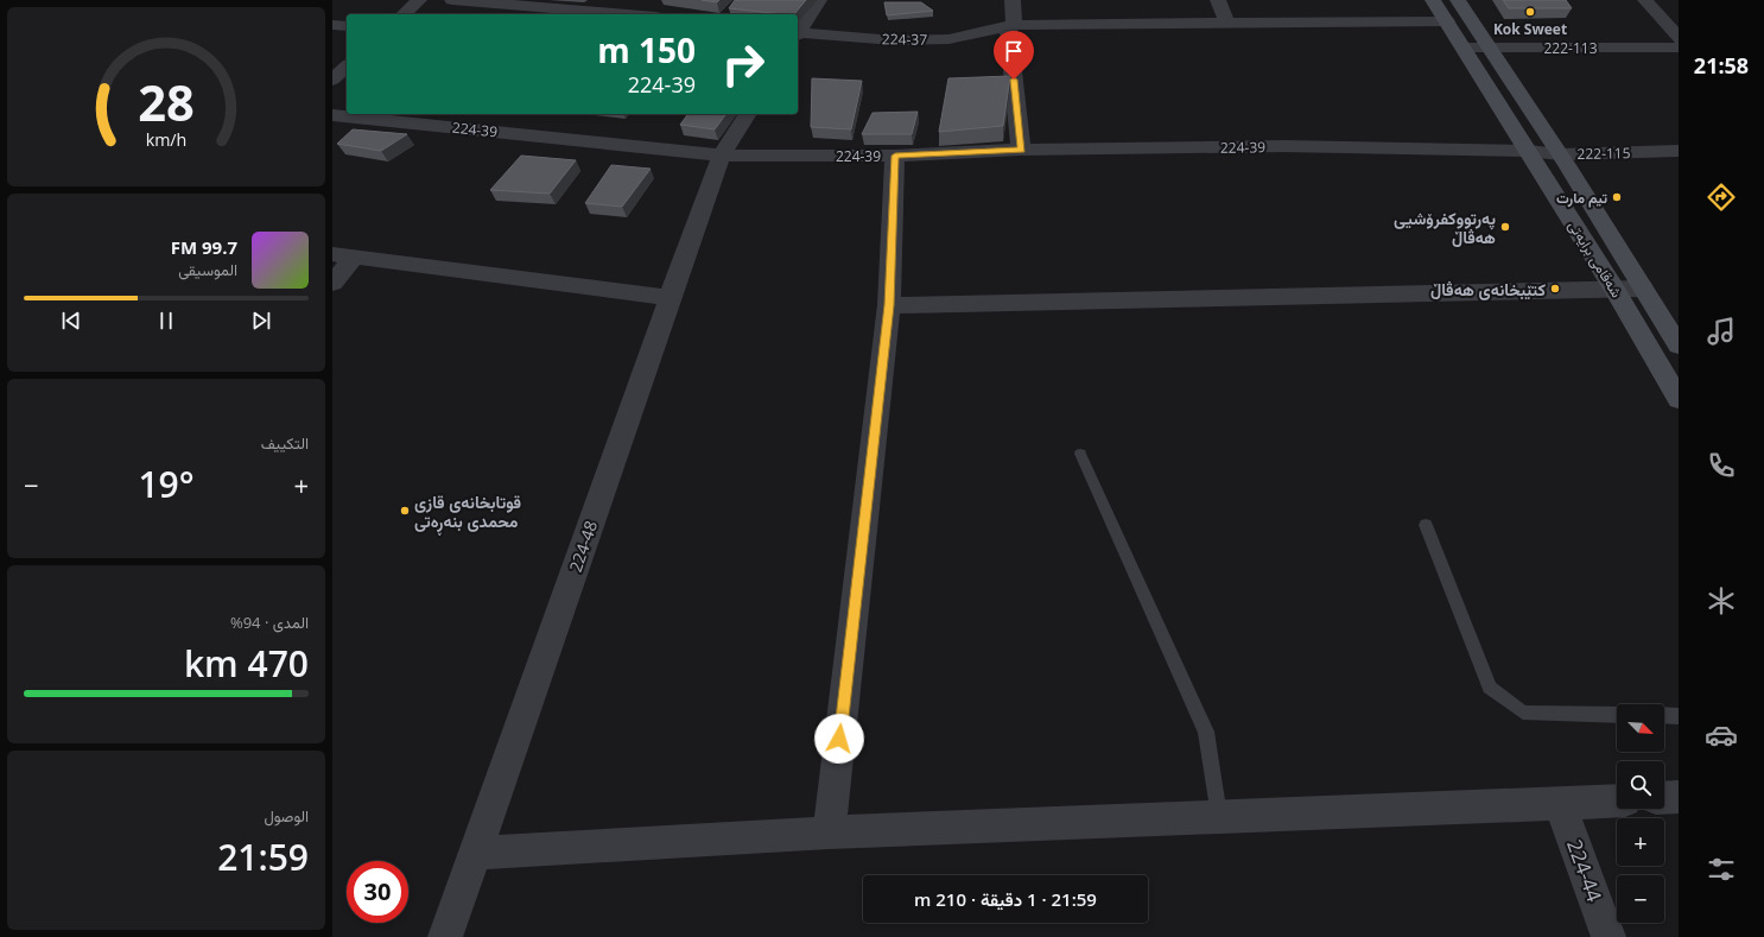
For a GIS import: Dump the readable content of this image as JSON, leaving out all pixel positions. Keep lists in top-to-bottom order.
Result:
{
  "streets": {
    "main road": ["شەقامی برایەتی"],
    "street": [
      "224-37",
      "222-113",
      "224-39",
      "222-115",
      "224-48",
      "224-44"
    ]
  },
  "crossings": [
    ["224-37", "شەقامی برایەتی"],
    ["222-113", "شەقامی برایەتی"],
    ["224-39", "222-115"],
    ["224-39", "شەقامی برایەتی"],
    ["224-39", "224-48"],
    ["222-115", "شەقامی برایەتی"]
  ],
  "places": [
    "Kok Sweet",
    "تيم مارت",
    "پەرتووکفرۆشیی هەڤاڵ",
    "کتێبخانەی هەڤاڵ",
    "قوتابخانەی قازی محمدی بنەڕەتی"
  ],
  "north": "bottom right",
  "page": {
    "tabs": "21:58",
    "turn": ["150 m", "224-39"],
    "song": ["99.7 FM", "الموسيقى"],
    "tile": [
      "التكييف",
      ["المدى · 94%", "470 km"],
      ["الوصول", "21:59"]
    ],
    "heat": ["−", "19°", "+"],
    "map_buttons": ["+", "−"],
    "limit": "30",
    "trip": "21:59 · 1 دقيقة · 210 m",
    "gauge": ["28", "km/h"]
  }
}
